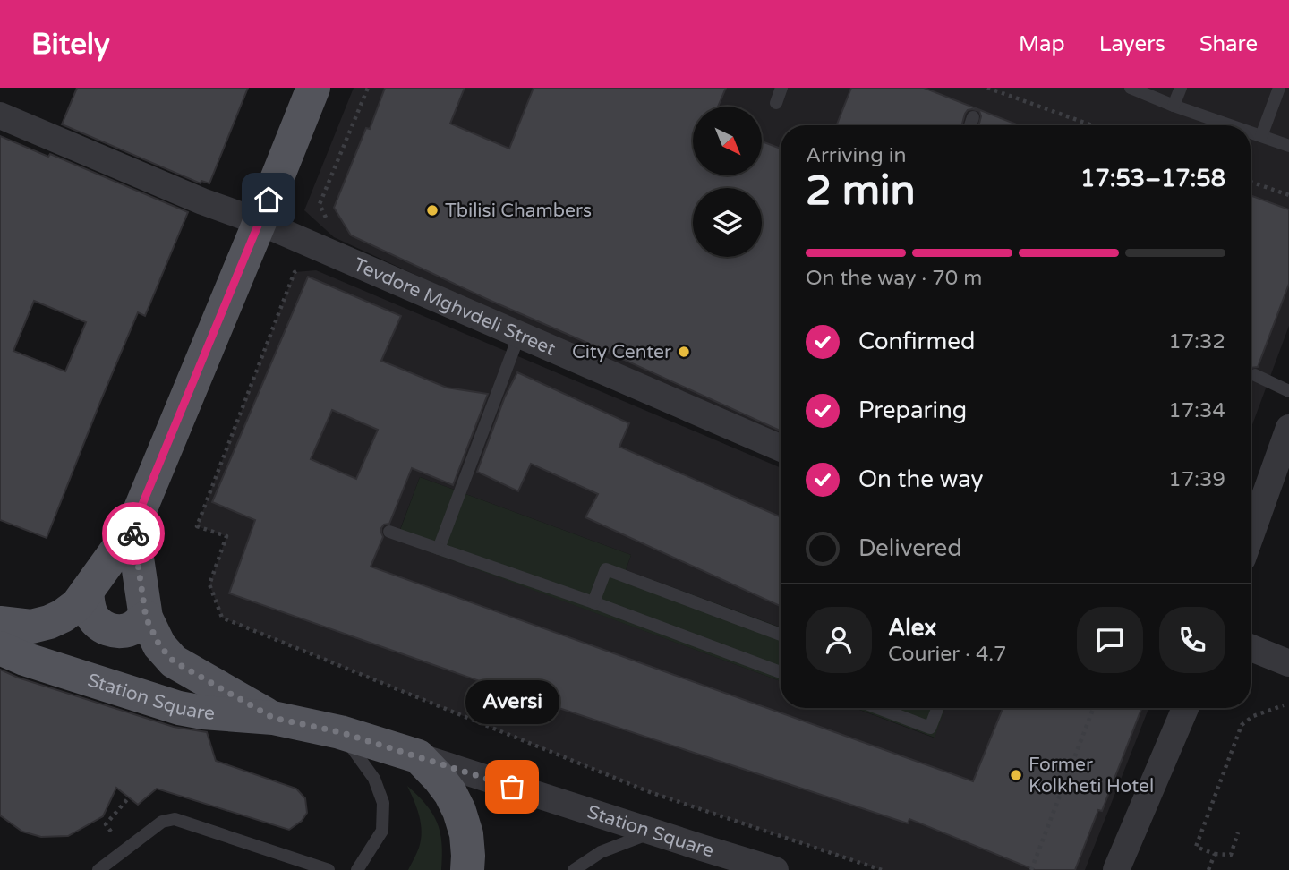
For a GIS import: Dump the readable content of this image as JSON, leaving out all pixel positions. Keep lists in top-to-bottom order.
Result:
{
  "streets": {
    "main road": ["Station Square"],
    "street": ["Tevdore Mghvdeli Street"]
  },
  "places": [
    "Tbilisi Chambers",
    "City Center",
    "Former Kolkheti Hotel",
    "Aversi"
  ],
  "north": "bottom right",
  "page": {
    "header": "Bitely",
    "nav": ["Map", "Layers", "Share"],
    "heading": ["2 min", "Arriving in", "17:53–17:58"],
    "panel": ["Alex", "Courier · 4.7"],
    "bar": "On the way · 70 m",
    "list": [
      ["Confirmed", "17:32"],
      ["Preparing", "17:34"],
      ["On the way", "17:39"],
      "Delivered"
    ],
    "bubble": "Aversi"
  }
}
